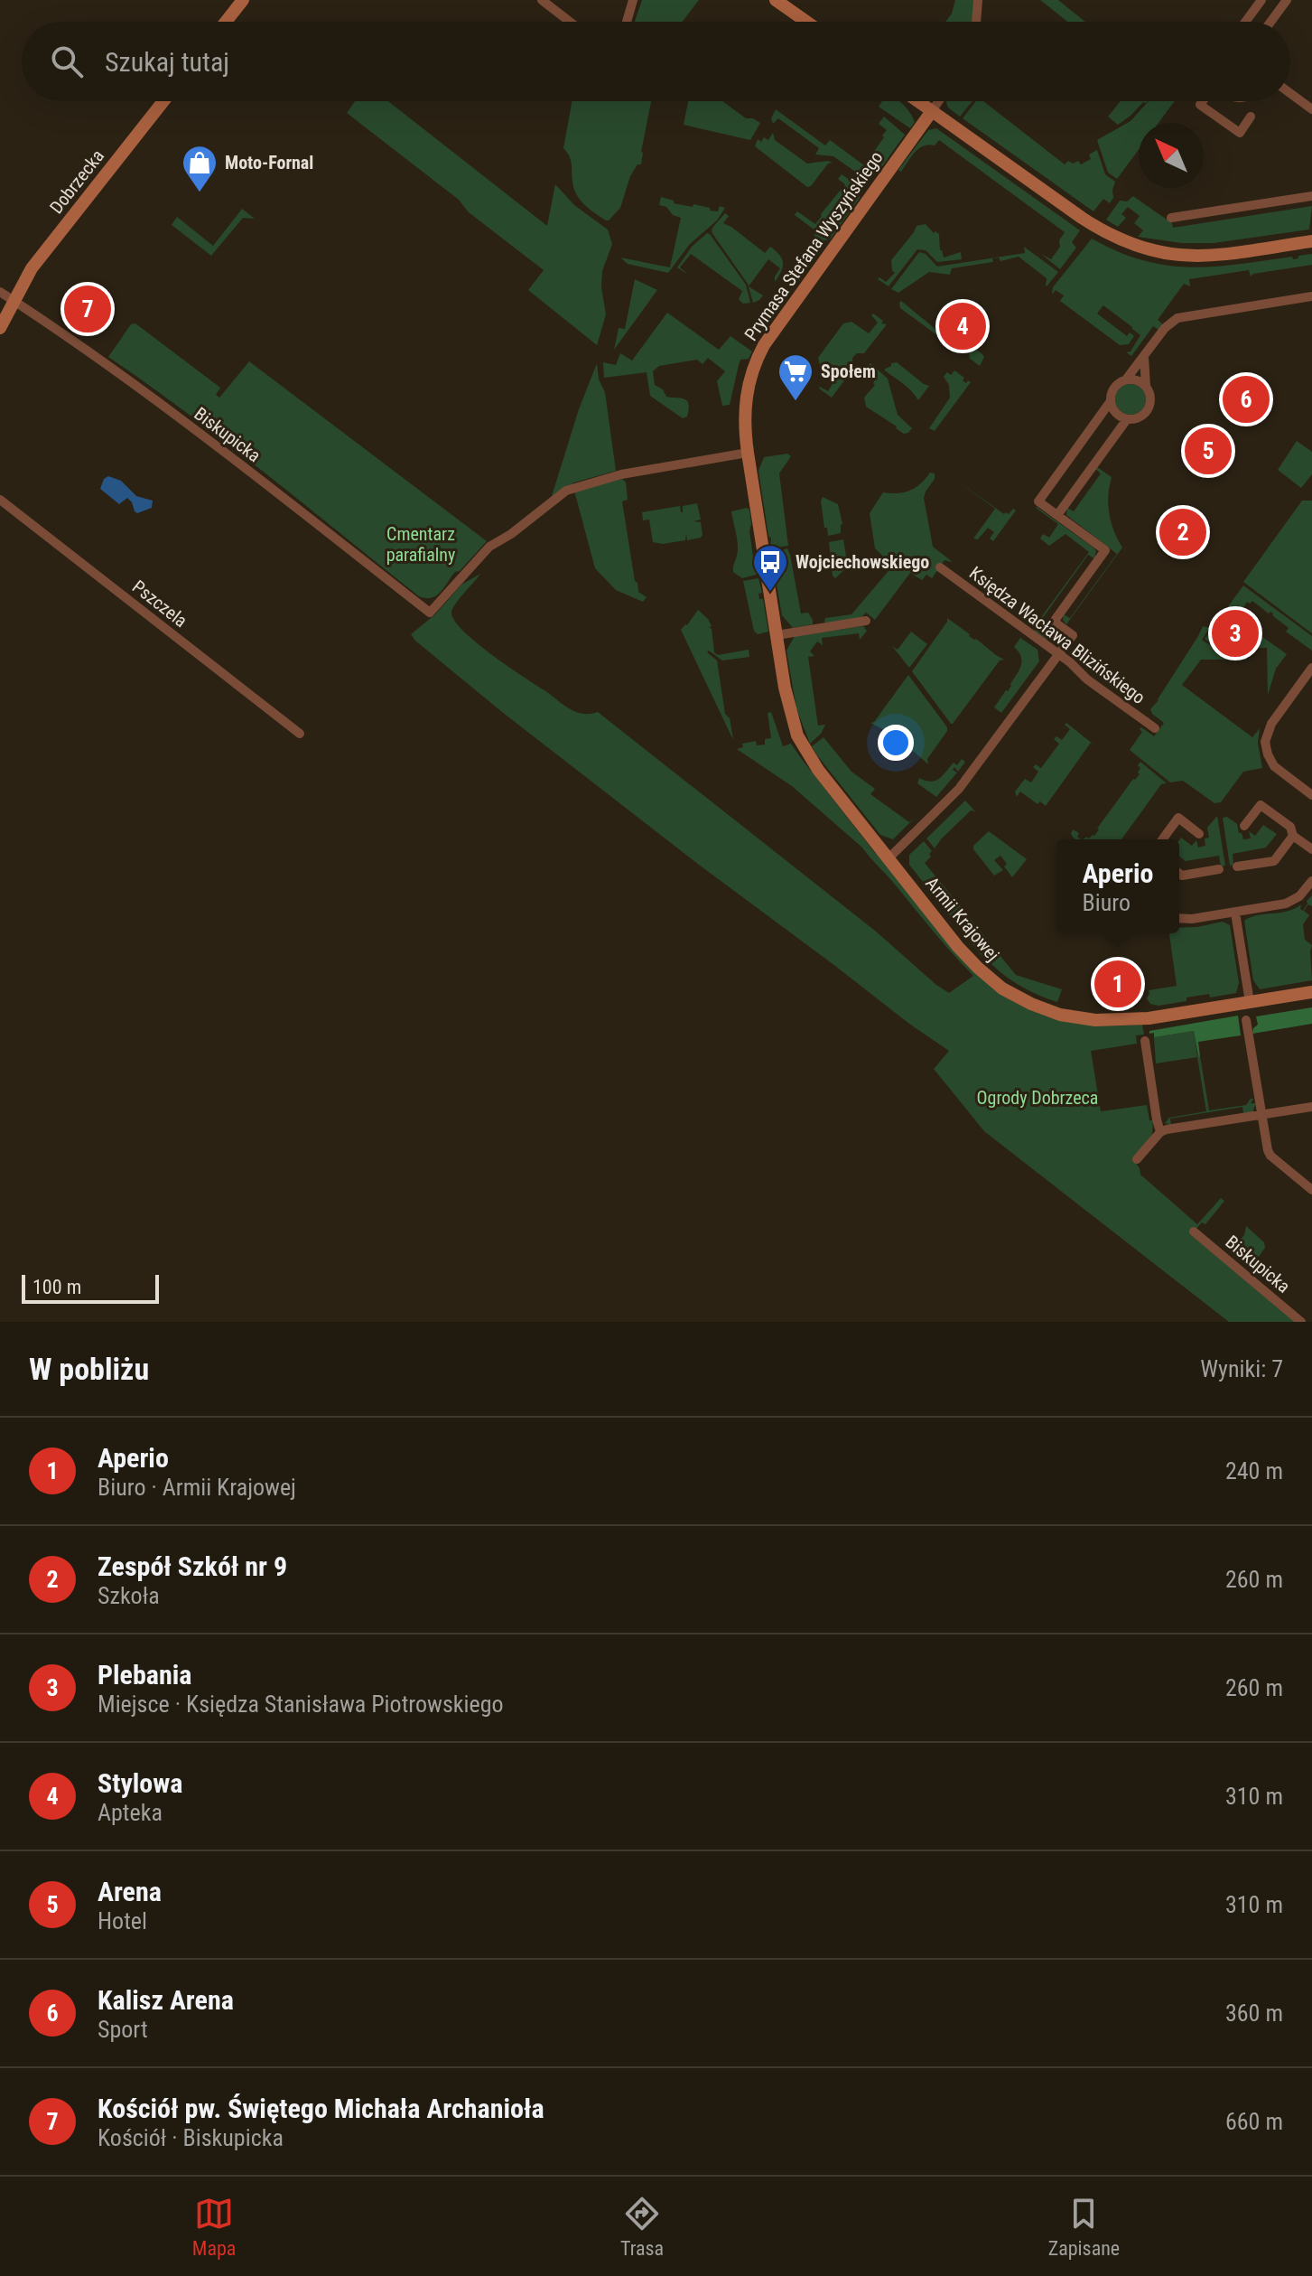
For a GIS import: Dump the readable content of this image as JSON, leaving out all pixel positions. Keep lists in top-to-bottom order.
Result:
{
  "streets": {
    "street": [
      "Dobrzecka",
      "Prymasa Stefana Wyszyńskiego",
      "Biskupicka",
      "Pszczela",
      "Księdza Wacława Blizińskiego",
      "Armii Krajowej"
    ]
  },
  "crossings": [
    ["Dobrzecka", "Biskupicka"],
    ["Prymasa Stefana Wyszyńskiego", "Biskupicka"],
    ["Prymasa Stefana Wyszyńskiego", "Armii Krajowej"]
  ],
  "parks": ["Cmentarz parafialny", "Ogrody Dobrzeca"],
  "places": {
    "shop": ["Moto-Fornal"],
    "supermarket": ["Społem"],
    "bus stop": ["Wojciechowskiego"]
  },
  "scale_bar": "100 m",
  "north": "top left",
  "page": {
    "search": "Szukaj tutaj",
    "pins": [
      "7",
      "4",
      "6",
      "5",
      "2",
      "3",
      "1"
    ],
    "popup": ["Aperio", "Biuro"],
    "scale": "100 m",
    "heading": ["W pobliżu", "Wyniki: 7"],
    "list": [
      {
        "mark": "1",
        "name": "Aperio",
        "note": "Biuro · Armii Krajowej",
        "value": "240 m"
      },
      {
        "mark": "2",
        "name": "Zespół Szkół nr 9",
        "note": "Szkoła",
        "value": "260 m"
      },
      {
        "mark": "3",
        "name": "Plebania",
        "note": "Miejsce · Księdza Stanisława Piotrowskiego",
        "value": "260 m"
      },
      {
        "mark": "4",
        "name": "Stylowa",
        "note": "Apteka",
        "value": "310 m"
      },
      {
        "mark": "5",
        "name": "Arena",
        "note": "Hotel",
        "value": "310 m"
      },
      {
        "mark": "6",
        "name": "Kalisz Arena",
        "note": "Sport",
        "value": "360 m"
      },
      {
        "mark": "7",
        "name": "Kościół pw. Świętego Michała Archanioła",
        "note": "Kościół · Biskupicka",
        "value": "660 m"
      }
    ],
    "nav": ["Mapa", "Trasa", "Zapisane"]
  }
}
